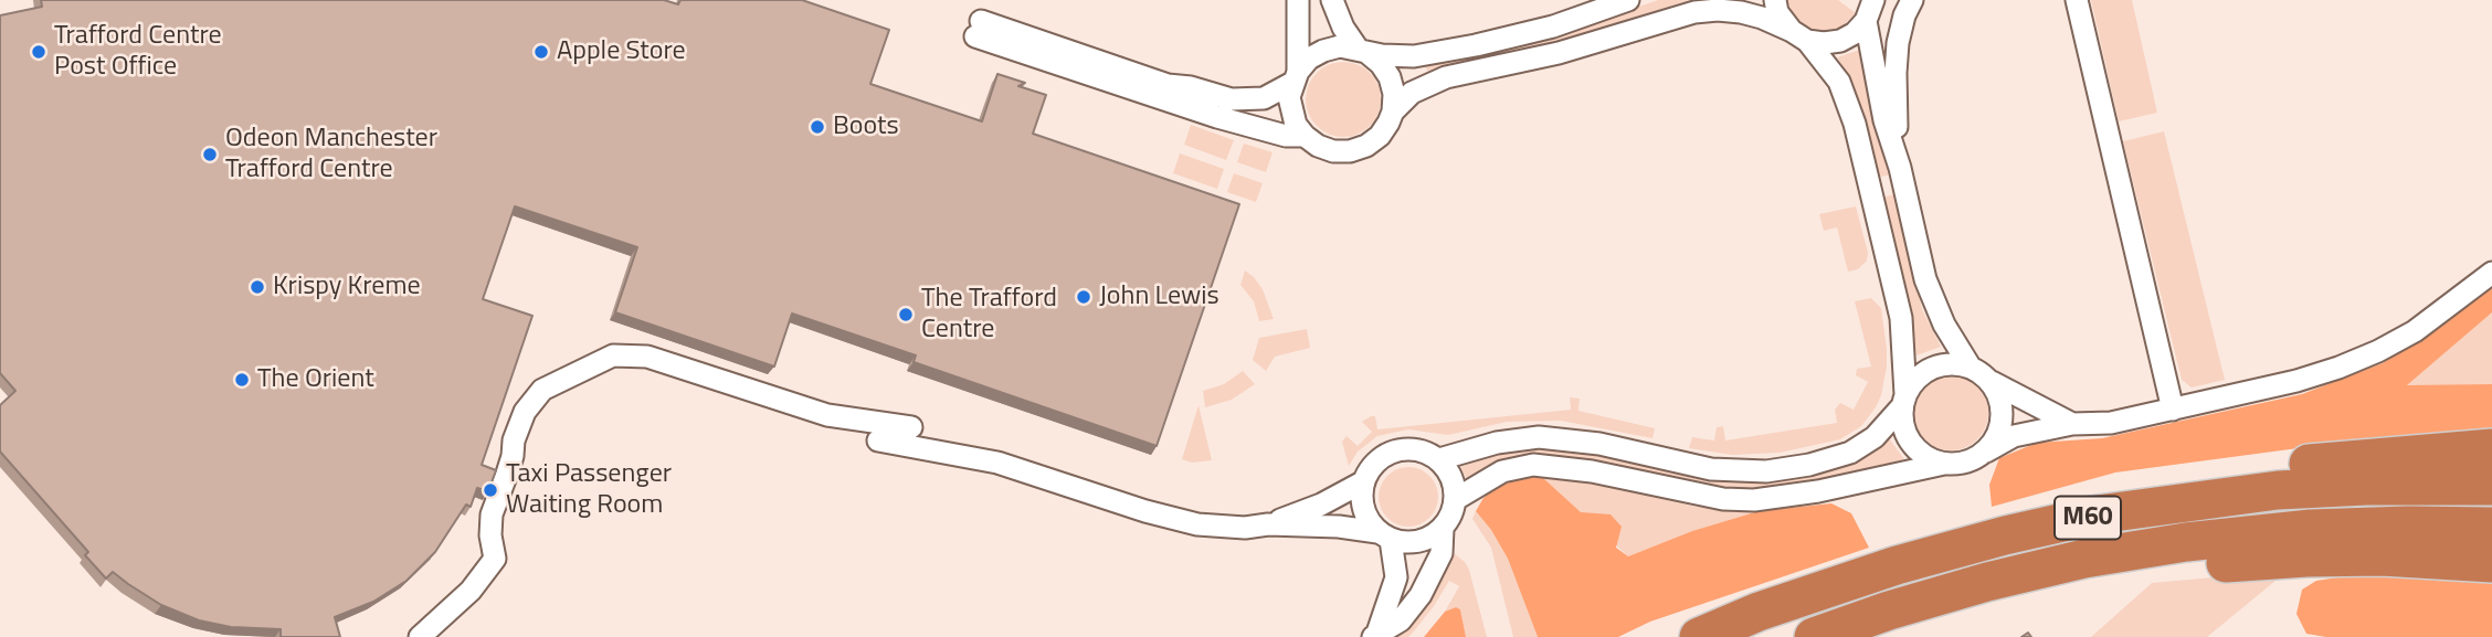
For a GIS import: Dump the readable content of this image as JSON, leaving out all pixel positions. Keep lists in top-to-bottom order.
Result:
{
  "streets": {
    "highway": ["M60"]
  },
  "places": [
    "Trafford Centre Post Office",
    "Apple Store",
    "Boots",
    "Odeon Manchester Trafford Centre",
    "Krispy Kreme",
    "John Lewis",
    "The Trafford Centre",
    "The Orient",
    "Taxi Passenger Waiting Room"
  ]
}
